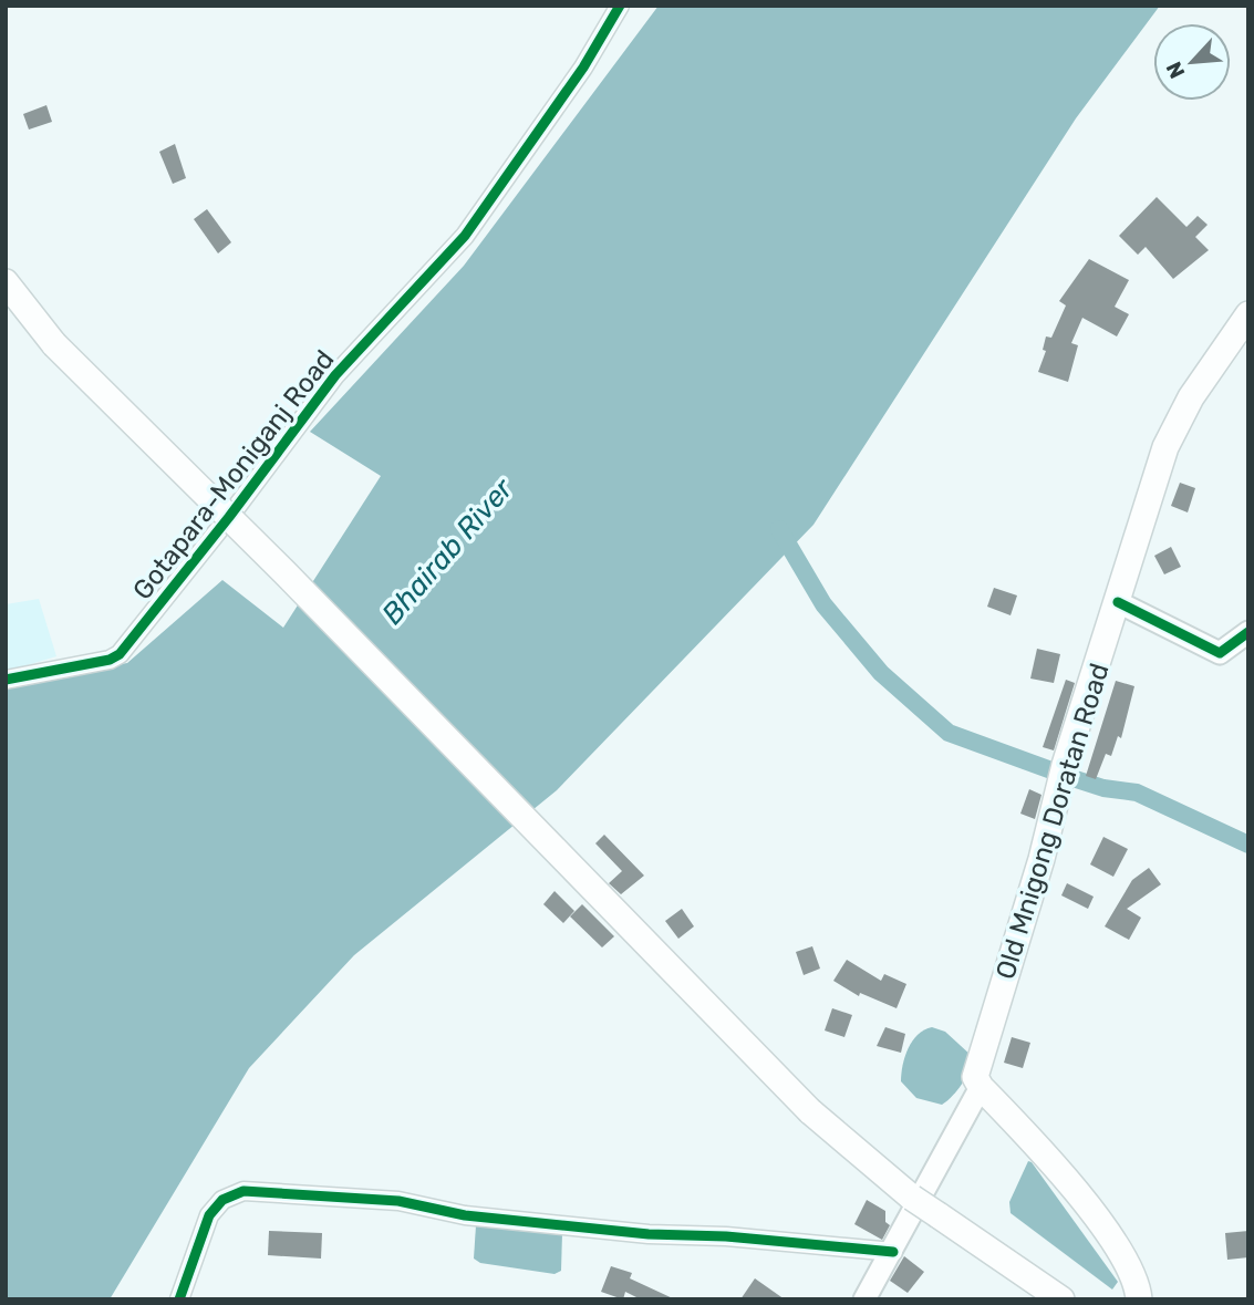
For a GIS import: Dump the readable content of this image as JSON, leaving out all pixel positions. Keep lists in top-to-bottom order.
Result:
{
  "streets": {
    "main road": ["Old Mnigong Doratan Road"],
    "street": ["Gotapara-Moniganj Road"]
  },
  "water": ["Bhairab River"],
  "north": "bottom left"
}
